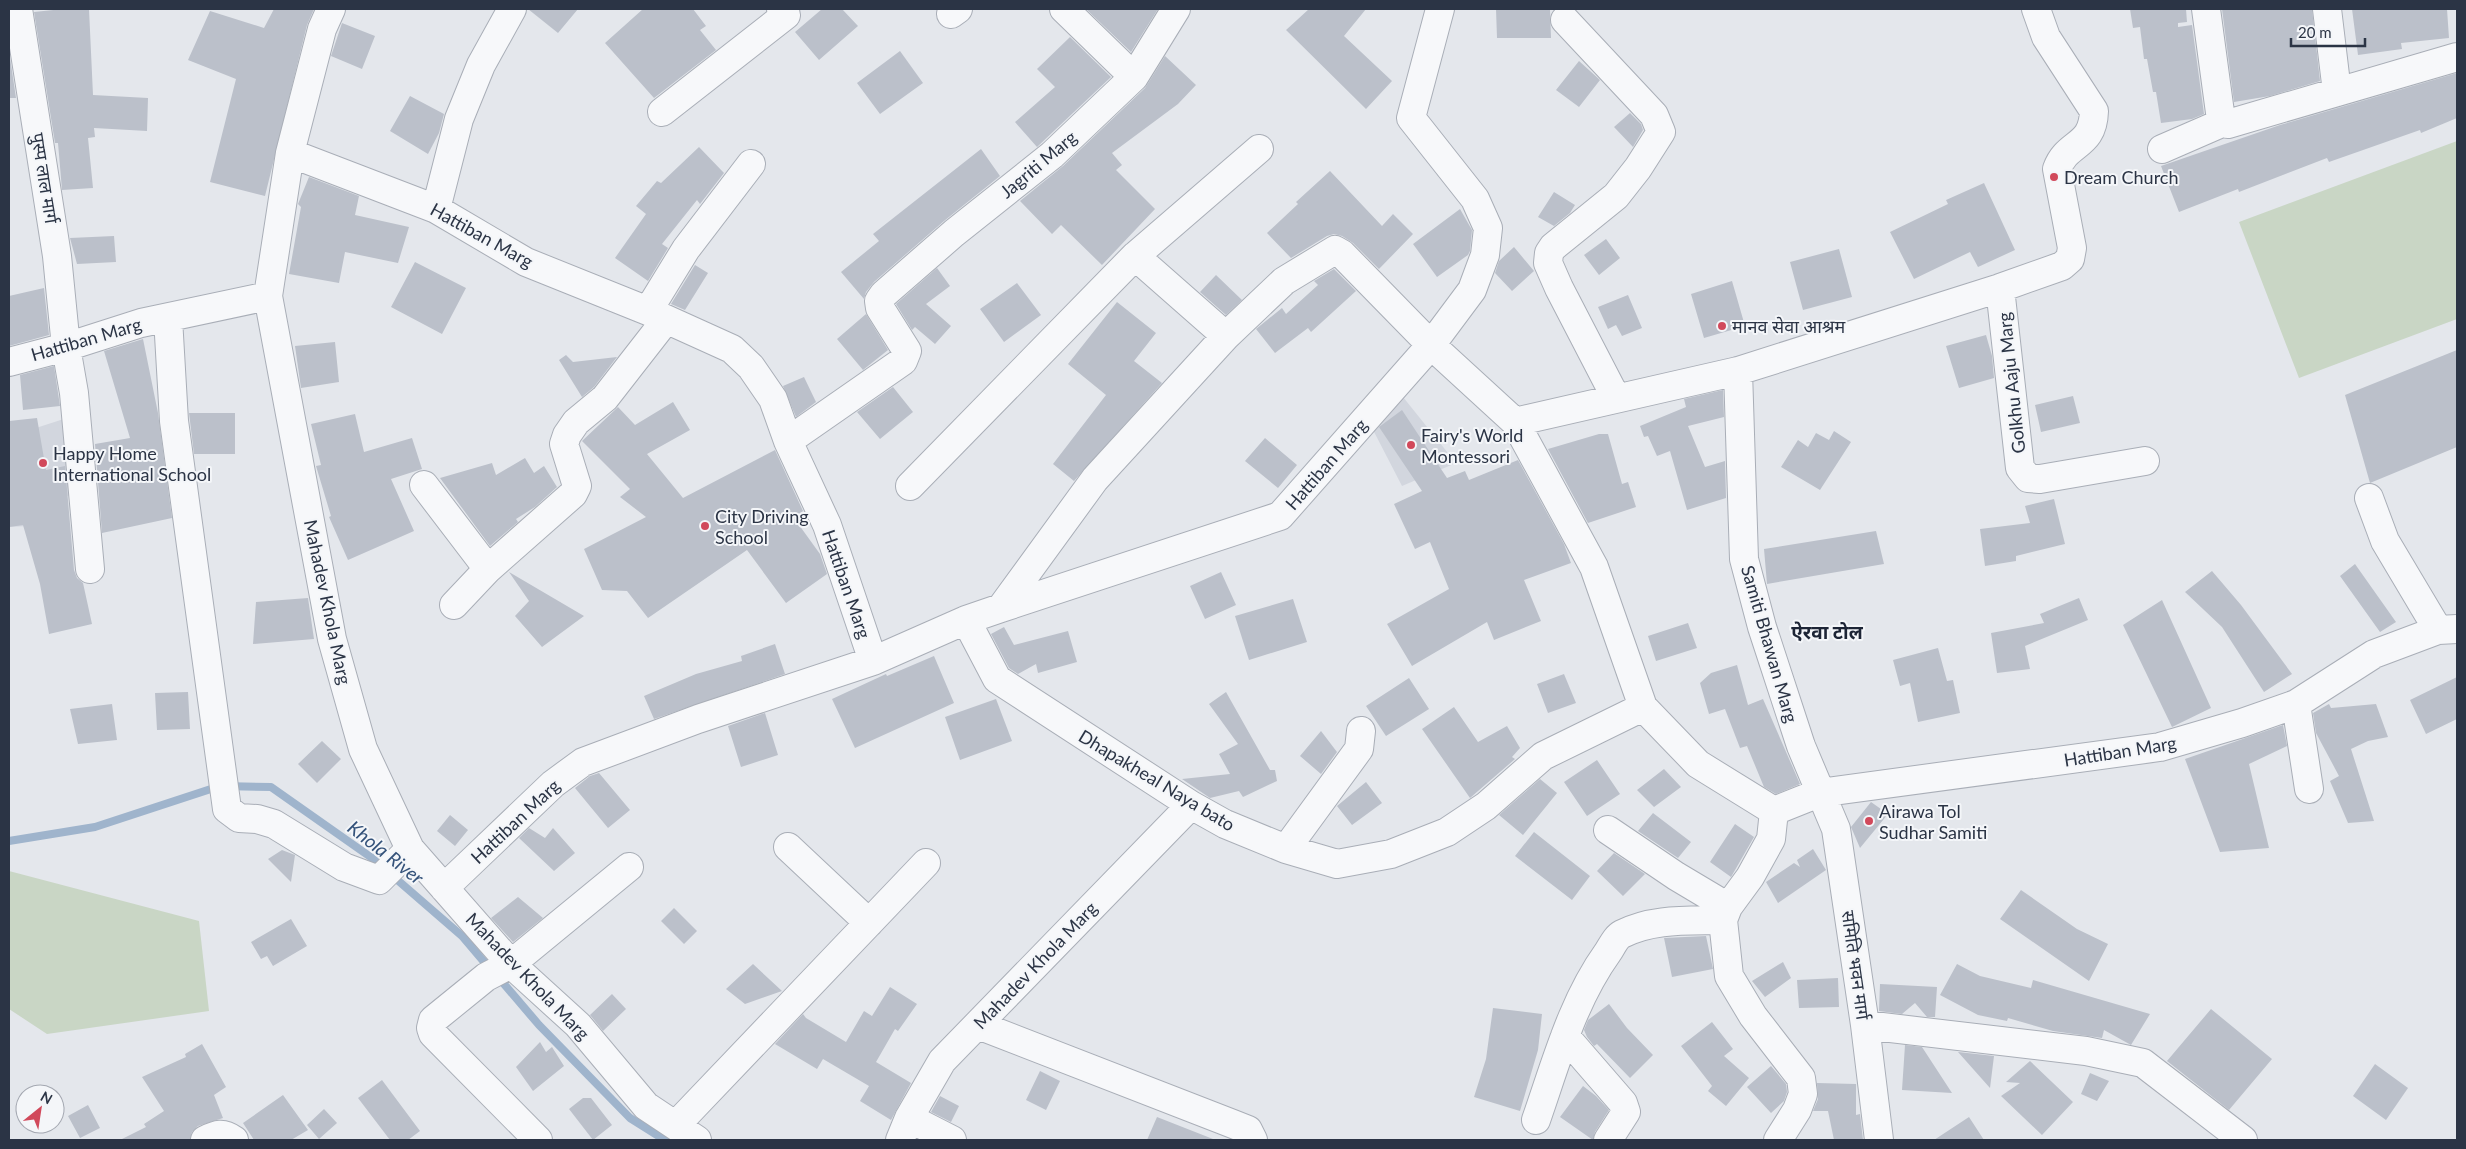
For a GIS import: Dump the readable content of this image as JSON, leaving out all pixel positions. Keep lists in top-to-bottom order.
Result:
{
  "streets": {
    "street": [
      "Jagriti Marg",
      "पुस्प लाल मार्ग",
      "Hattiban Marg",
      "Golkhu Aaju Marg",
      "Mahadev Khola Marg",
      "Samiti Bhawan Marg",
      "Dhapakheal Naya bato",
      "समिति भवन मार्ग"
    ]
  },
  "crossings": [
    ["Jagriti Marg", "Hattiban Marg"],
    ["पुस्प लाल मार्ग", "Hattiban Marg"],
    ["Hattiban Marg", "Mahadev Khola Marg"],
    ["Hattiban Marg", "Samiti Bhawan Marg"],
    ["Hattiban Marg", "Dhapakheal Naya bato"],
    ["Hattiban Marg", "समिति भवन मार्ग"],
    ["Golkhu Aaju Marg", "Samiti Bhawan Marg"],
    ["Mahadev Khola Marg", "Dhapakheal Naya bato"],
    ["Samiti Bhawan Marg", "समिति भवन मार्ग"]
  ],
  "districts": ["ऐरवा टोल"],
  "water": ["Khola River"],
  "places": [
    "Dream Church",
    "मानव सेवा आश्रम",
    "Fairy's World Montessori",
    "Happy Home International School",
    "City Driving School",
    "Airawa Tol Sudhar Samiti"
  ],
  "scale_bar": "20 m",
  "north": "top right"
}
